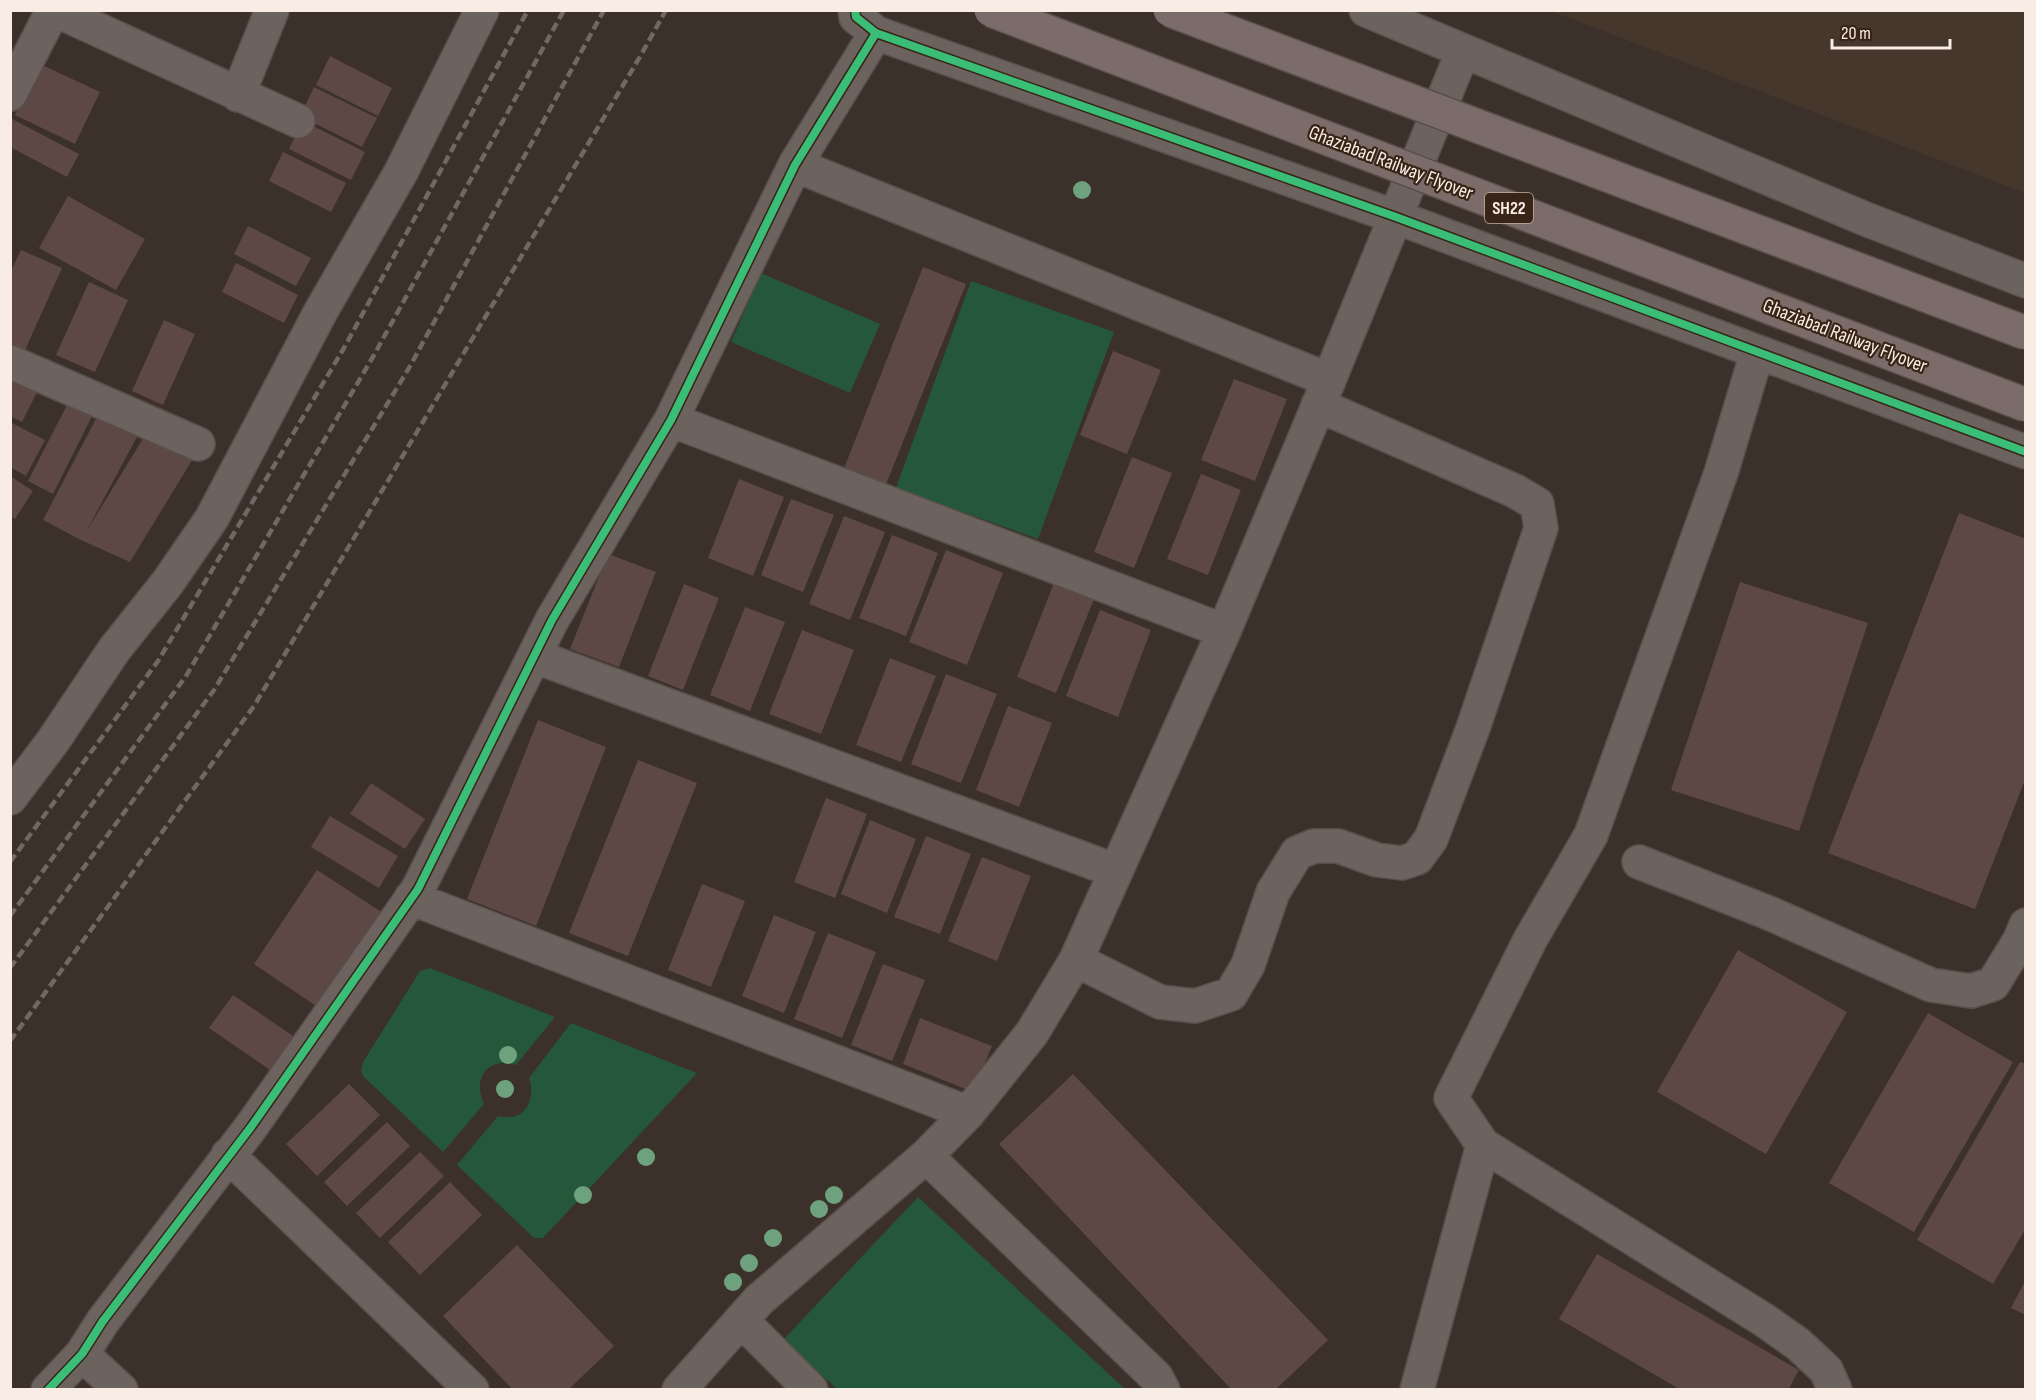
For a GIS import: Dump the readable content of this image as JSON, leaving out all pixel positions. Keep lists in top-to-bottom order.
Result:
{
  "streets": {
    "highway": ["Ghaziabad Railway Flyover", "SH22"]
  },
  "scale_bar": "20 m"
}
